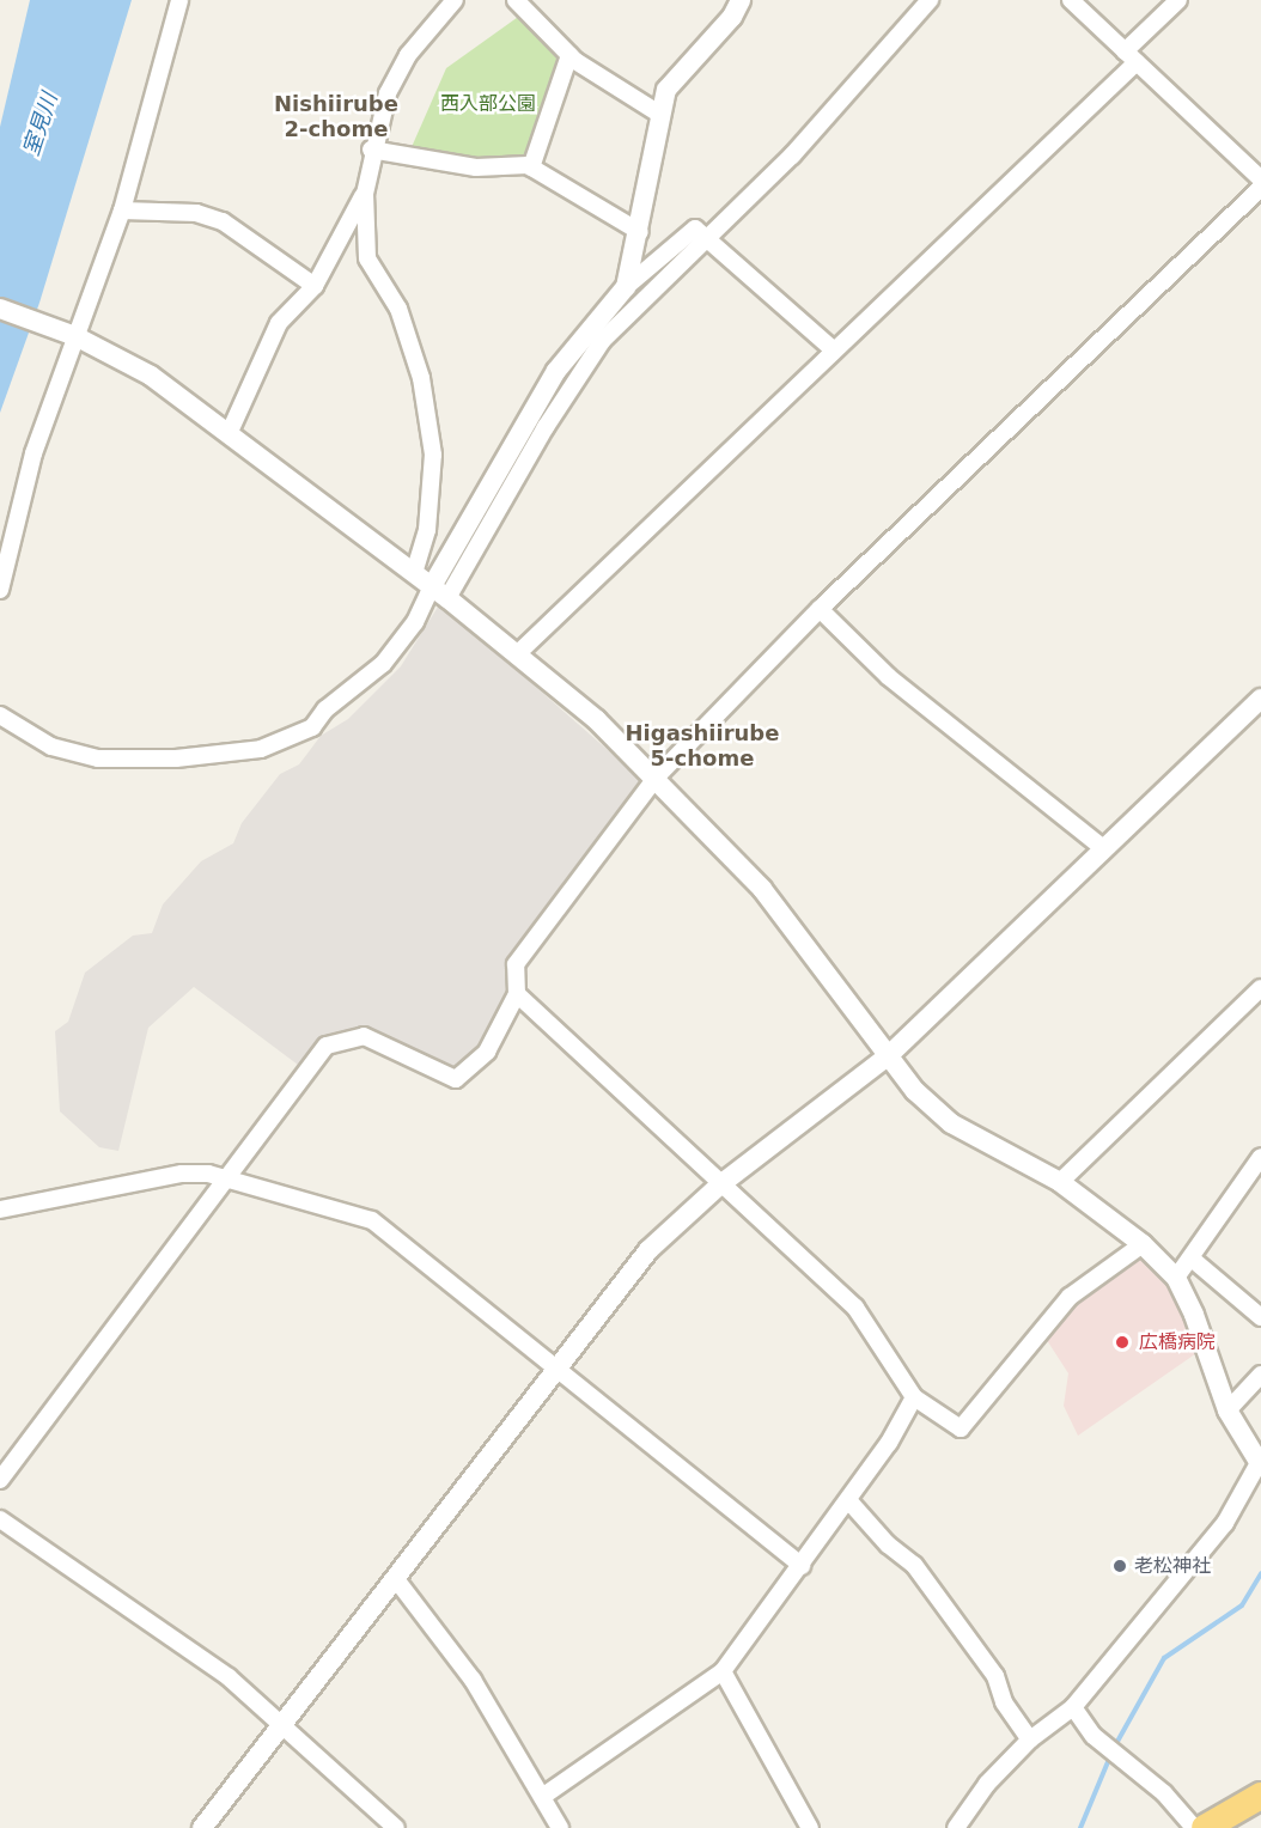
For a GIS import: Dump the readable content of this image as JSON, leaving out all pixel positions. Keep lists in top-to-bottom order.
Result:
{
  "districts": ["Nishiirube 2-chome", "Higashiirube 5-chome"],
  "water": ["室見川"],
  "parks": ["西入部公園"],
  "places": ["広橋病院", "老松神社"]
}
